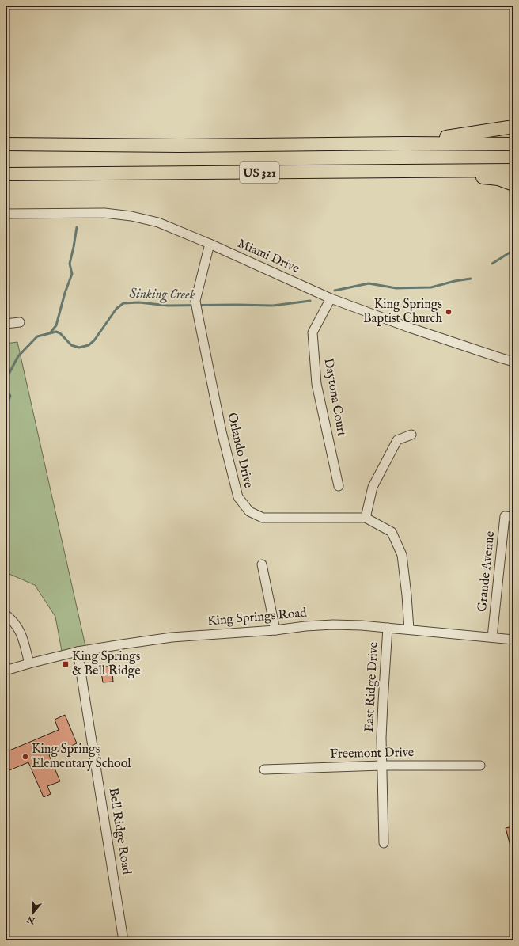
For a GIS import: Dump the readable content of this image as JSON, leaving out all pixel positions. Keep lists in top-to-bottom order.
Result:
{
  "streets": {
    "highway": ["US 321"],
    "street": [
      "Miami Drive",
      "Daytona Court",
      "Orlando Drive",
      "Grande Avenue",
      "King Springs Road",
      "East Ridge Drive",
      "Freemont Drive",
      "Bell Ridge Road"
    ]
  },
  "crossings": [
    ["Miami Drive", "Daytona Court"],
    ["Miami Drive", "Orlando Drive"],
    ["Orlando Drive", "King Springs Road"],
    ["Grande Avenue", "King Springs Road"],
    ["King Springs Road", "East Ridge Drive"],
    ["King Springs Road", "Bell Ridge Road"],
    ["East Ridge Drive", "Freemont Drive"]
  ],
  "water": ["Sinking Creek"],
  "places": {
    "other": ["King Springs Baptist Church", "King Springs Elementary School"],
    "transit": ["King Springs & Bell Ridge"]
  },
  "north": "bottom"
}
